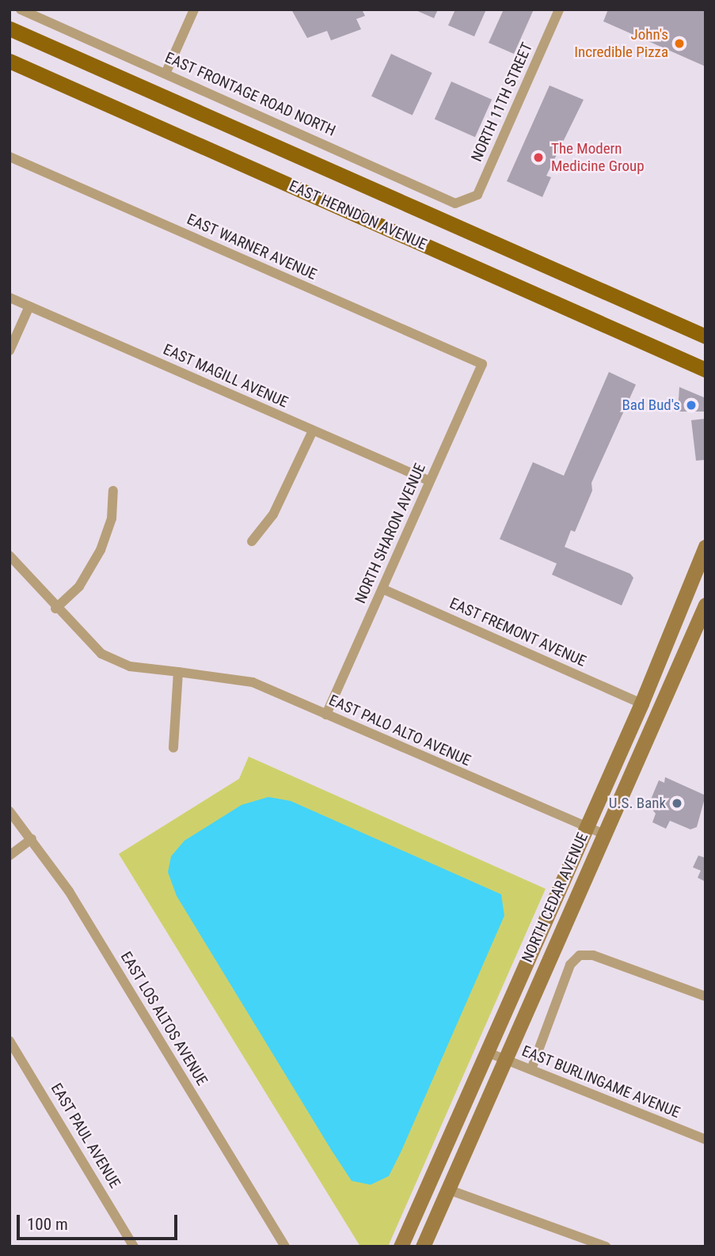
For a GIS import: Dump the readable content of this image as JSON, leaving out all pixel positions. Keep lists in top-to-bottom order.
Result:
{
  "streets": {
    "main road": ["EAST HERNDON AVENUE", "NORTH CEDAR AVENUE"],
    "street": [
      "EAST FRONTAGE ROAD NORTH",
      "NORTH 11TH STREET",
      "EAST WARNER AVENUE",
      "EAST MAGILL AVENUE",
      "NORTH SHARON AVENUE",
      "EAST FREMONT AVENUE",
      "EAST PALO ALTO AVENUE",
      "EAST LOS ALTOS AVENUE",
      "EAST BURLINGAME AVENUE",
      "EAST PAUL AVENUE"
    ]
  },
  "crossings": [
    ["EAST FRONTAGE ROAD NORTH", "NORTH 11TH STREET"],
    ["EAST WARNER AVENUE", "NORTH SHARON AVENUE"],
    ["EAST MAGILL AVENUE", "NORTH SHARON AVENUE"],
    ["NORTH SHARON AVENUE", "EAST FREMONT AVENUE"],
    ["NORTH SHARON AVENUE", "EAST PALO ALTO AVENUE"],
    ["EAST FREMONT AVENUE", "NORTH CEDAR AVENUE"],
    ["EAST PALO ALTO AVENUE", "NORTH CEDAR AVENUE"],
    ["NORTH CEDAR AVENUE", "EAST BURLINGAME AVENUE"]
  ],
  "places": [
    "John's Incredible Pizza",
    "The Modern Medicine Group",
    "Bad Bud's",
    "U.S. Bank"
  ],
  "scale_bar": "100 m"
}
